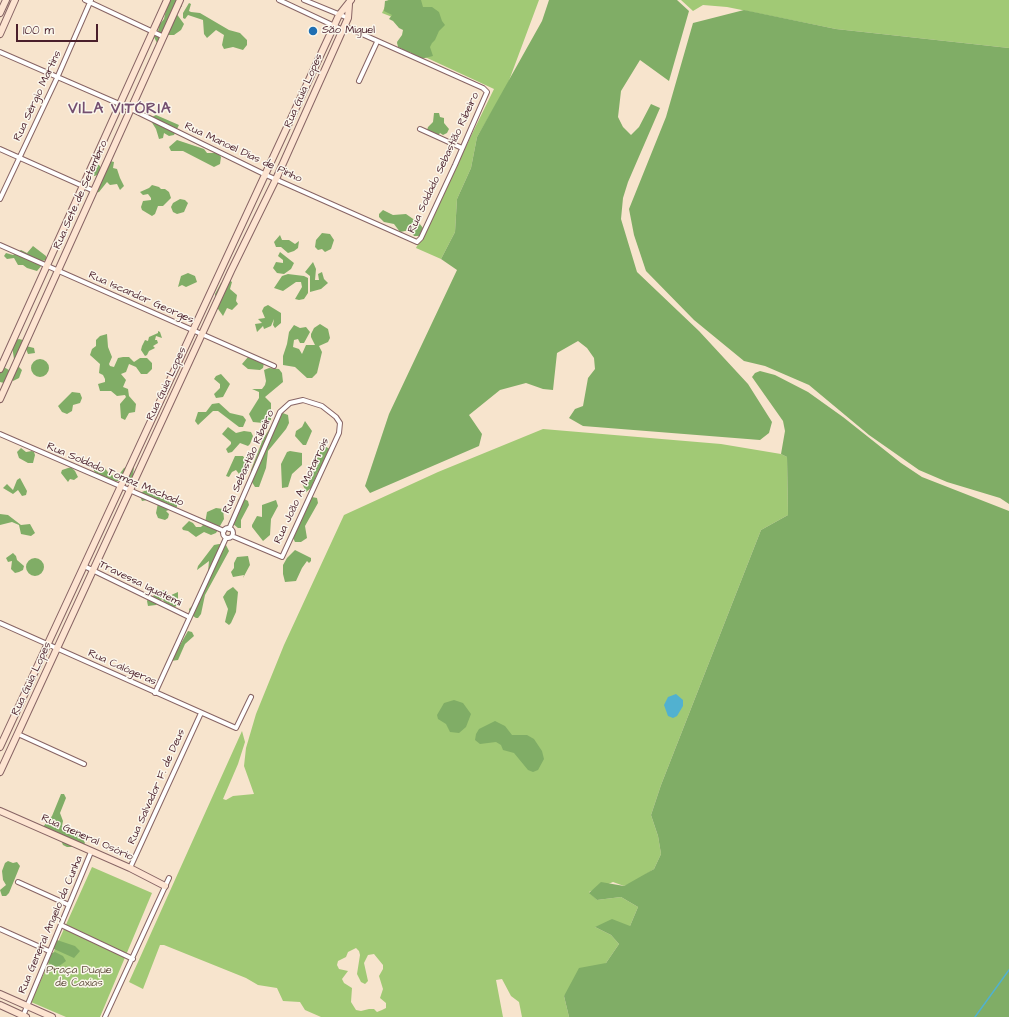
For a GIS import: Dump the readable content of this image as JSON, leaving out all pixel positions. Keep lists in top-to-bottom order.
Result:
{
  "streets": {
    "main road": ["Rua Guia Lopes", "Rua Sete de Setembro", "Rua General Osório"],
    "street": [
      "Rua Sérgio Martins",
      "Rua Manoel Dias de Pinho",
      "Rua Soldado Sebastião Ribeiro",
      "Rua Iscandor Georges",
      "Rua Sebastião Ribeiro",
      "Rua Soldado Tomaz Machado",
      "Rua João A. Motarrois",
      "Travessa Iguatemi",
      "Rua Calógeras",
      "Rua Salvador F. de Deus",
      "Rua General Angelo da Cunha"
    ]
  },
  "crossings": [
    ["Rua Guia Lopes", "Rua Manoel Dias de Pinho"],
    ["Rua Guia Lopes", "Rua Iscandor Georges"],
    ["Rua Guia Lopes", "Rua Soldado Tomaz Machado"],
    ["Rua Guia Lopes", "Travessa Iguatemi"],
    ["Rua Guia Lopes", "Rua Calógeras"],
    ["Rua Sérgio Martins", "Rua Manoel Dias de Pinho"],
    ["Rua Manoel Dias de Pinho", "Rua Soldado Sebastião Ribeiro"],
    ["Rua Manoel Dias de Pinho", "Rua Sete de Setembro"],
    ["Rua Sete de Setembro", "Rua Iscandor Georges"],
    ["Rua Sebastião Ribeiro", "Rua João A. Motarrois"],
    ["Rua Calógeras", "Rua Salvador F. de Deus"],
    ["Rua Salvador F. de Deus", "Rua General Osório"],
    ["Rua General Osório", "Rua General Angelo da Cunha"]
  ],
  "districts": ["VILA VITÓRIA"],
  "parks": ["Praça Duque de Caxias"],
  "places": ["São Miguel"],
  "scale_bar": "100 m"
}
